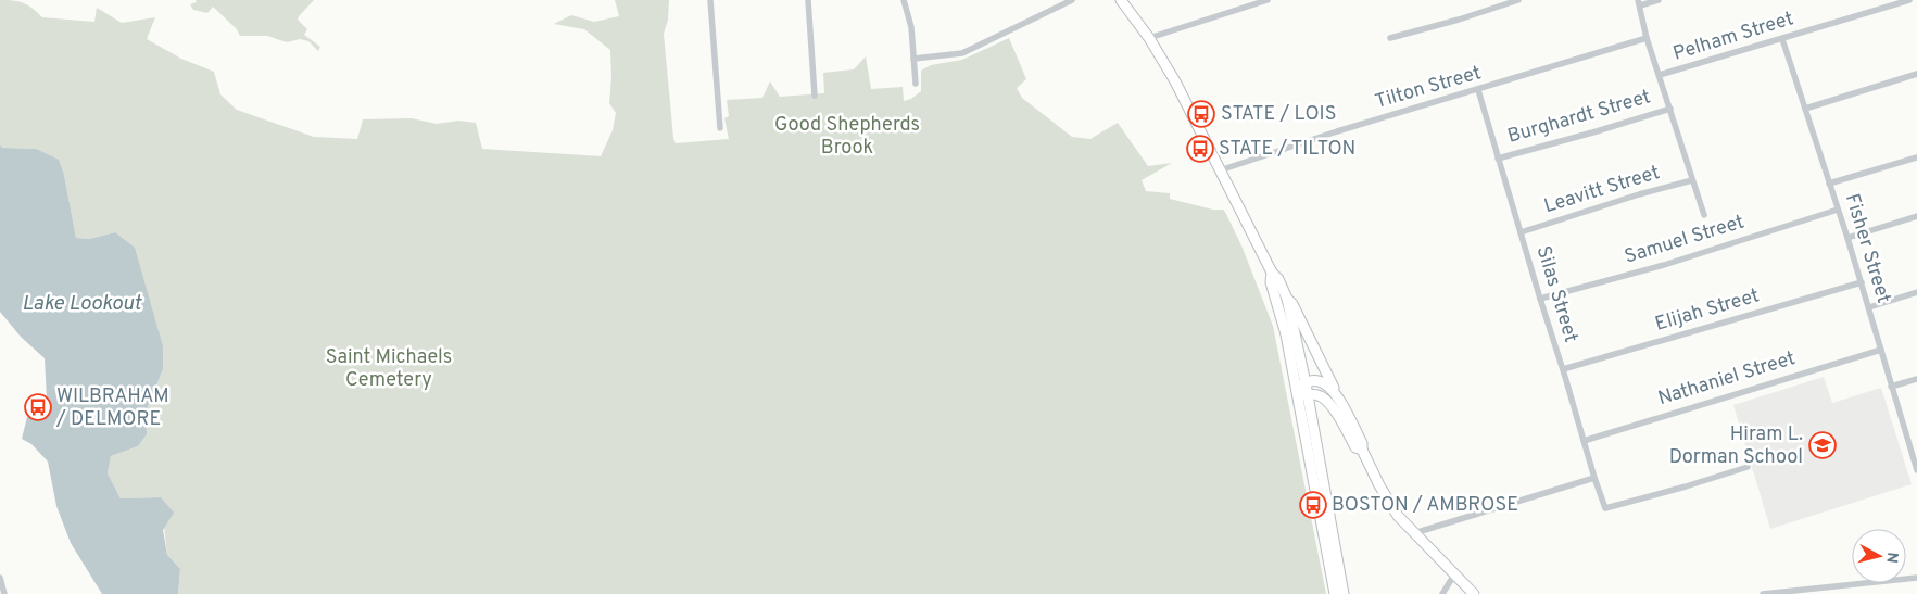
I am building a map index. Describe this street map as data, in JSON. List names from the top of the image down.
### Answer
{
  "streets": {
    "street": [
      "Pelham Street",
      "Tilton Street",
      "Burghardt Street",
      "Leavitt Street",
      "Samuel Street",
      "Fisher Street",
      "Silas Street",
      "Elijah Street",
      "Nathaniel Street"
    ]
  },
  "crossings": [
    ["Pelham Street", "Fisher Street"],
    ["Tilton Street", "Silas Street"],
    ["Burghardt Street", "Silas Street"],
    ["Leavitt Street", "Silas Street"],
    ["Samuel Street", "Fisher Street"],
    ["Samuel Street", "Silas Street"],
    ["Fisher Street", "Elijah Street"],
    ["Fisher Street", "Nathaniel Street"],
    ["Silas Street", "Elijah Street"],
    ["Silas Street", "Nathaniel Street"]
  ],
  "water": ["Lake Lookout"],
  "parks": ["Good Shepherds Brook", "Saint Michaels Cemetery"],
  "places": {
    "bus stop": [
      "STATE / LOIS",
      "STATE / TILTON",
      "WILBRAHAM / DELMORE",
      "BOSTON / AMBROSE"
    ],
    "school or university": ["Hiram L. Dorman School"]
  },
  "north": "right"
}
